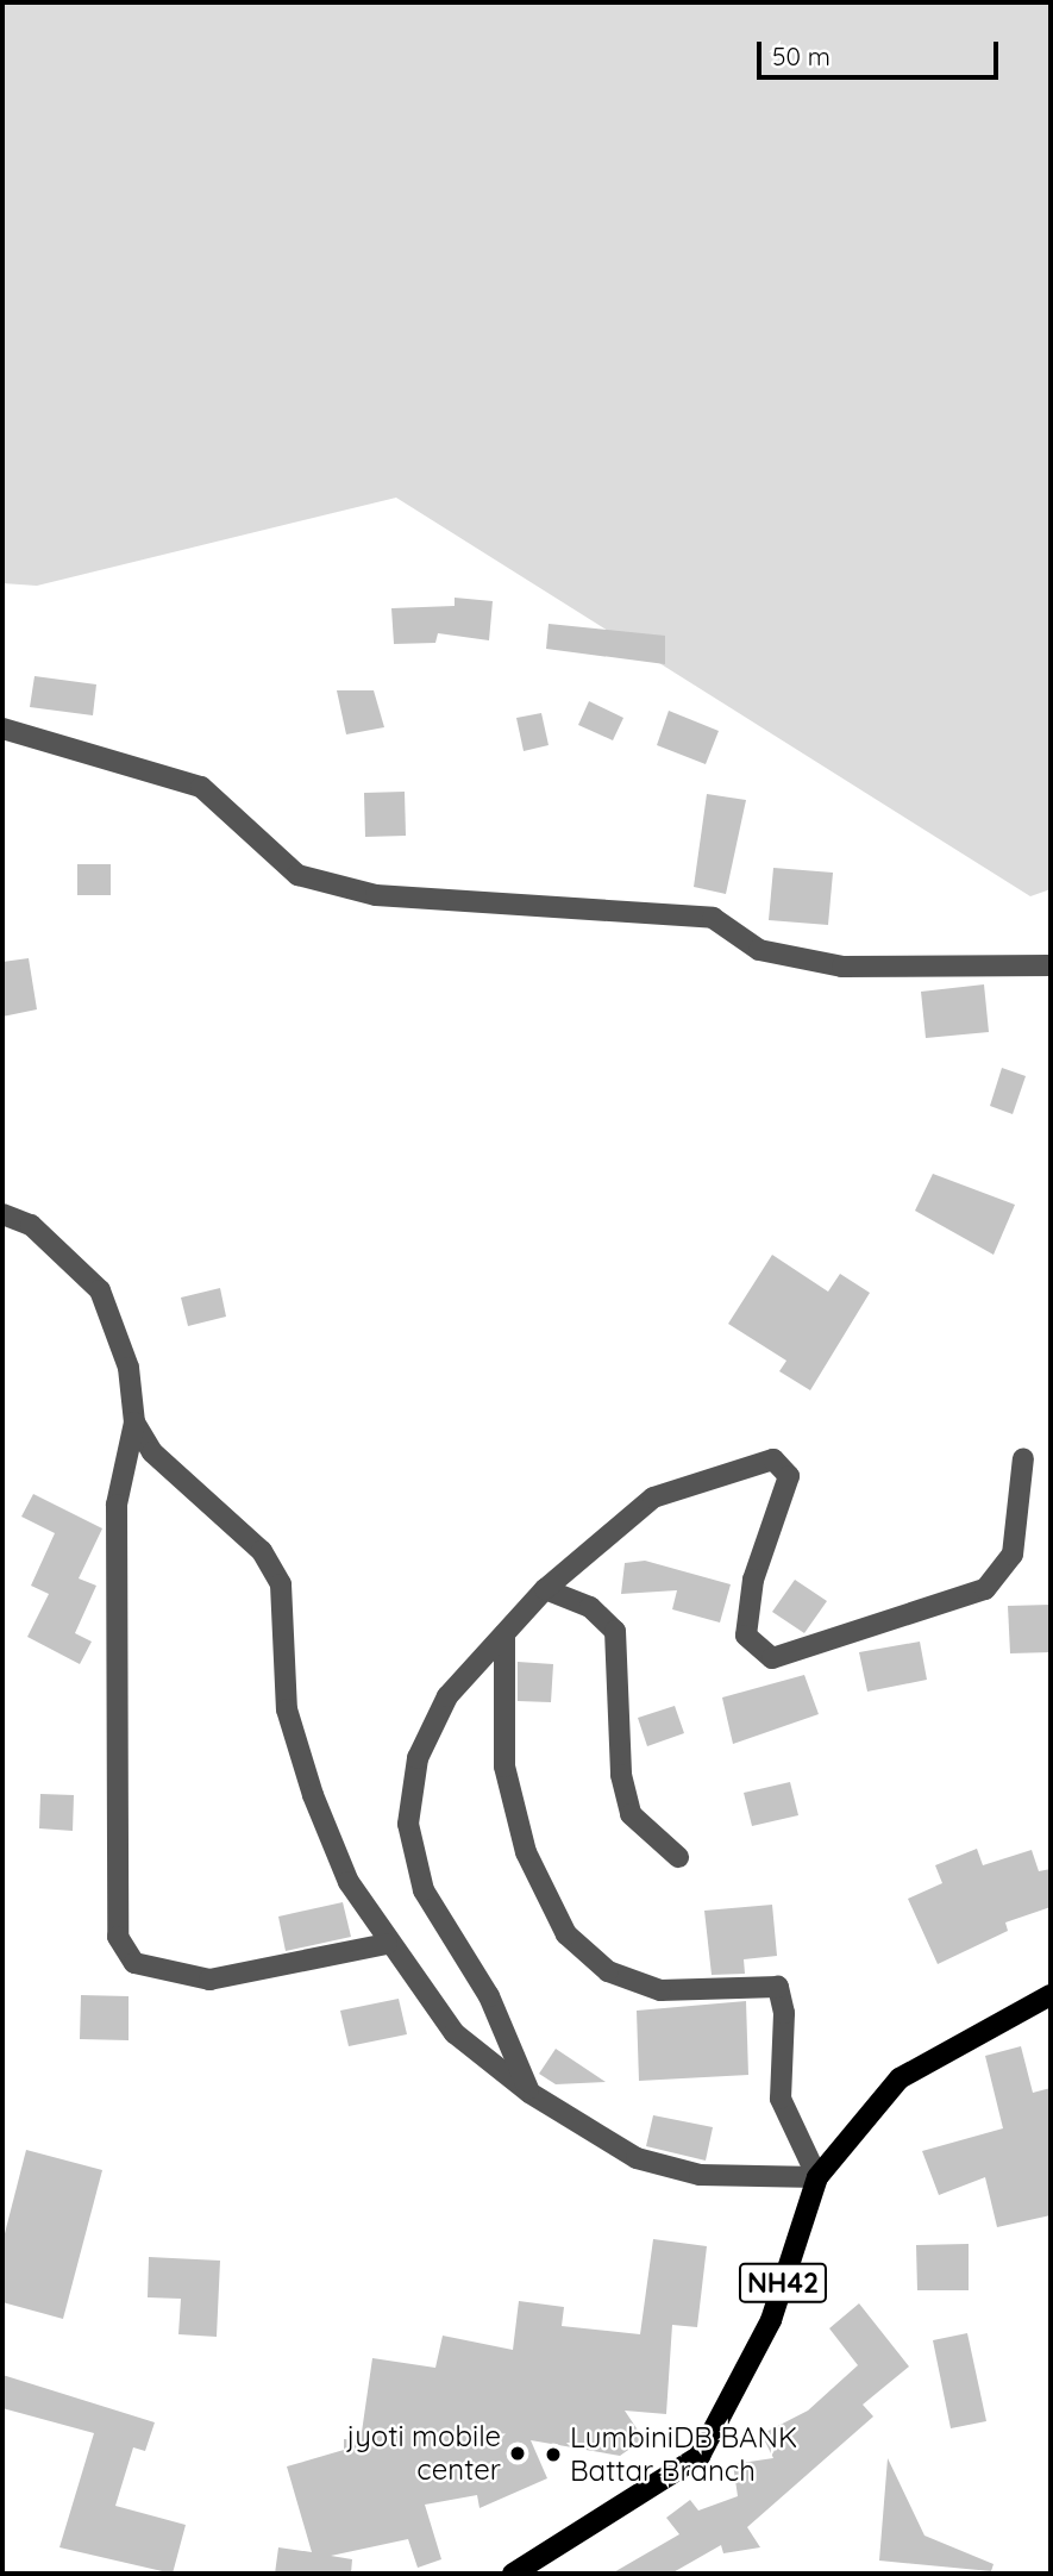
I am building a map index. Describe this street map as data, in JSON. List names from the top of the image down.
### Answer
{
  "streets": {
    "main road": ["NH42"]
  },
  "places": ["jyoti mobile center", "LumbiniDB BANK Battar Branch"],
  "scale_bar": "50 m"
}
